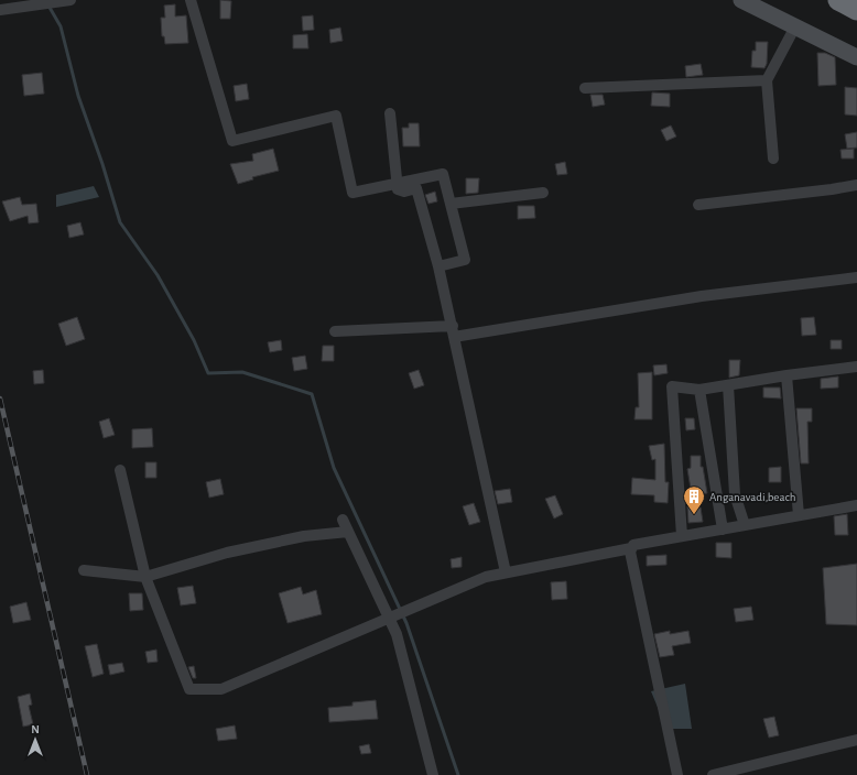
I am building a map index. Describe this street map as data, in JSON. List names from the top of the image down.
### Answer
{
  "places": {
    "building": ["Anganavadi,beach"]
  },
  "north": "top"
}
